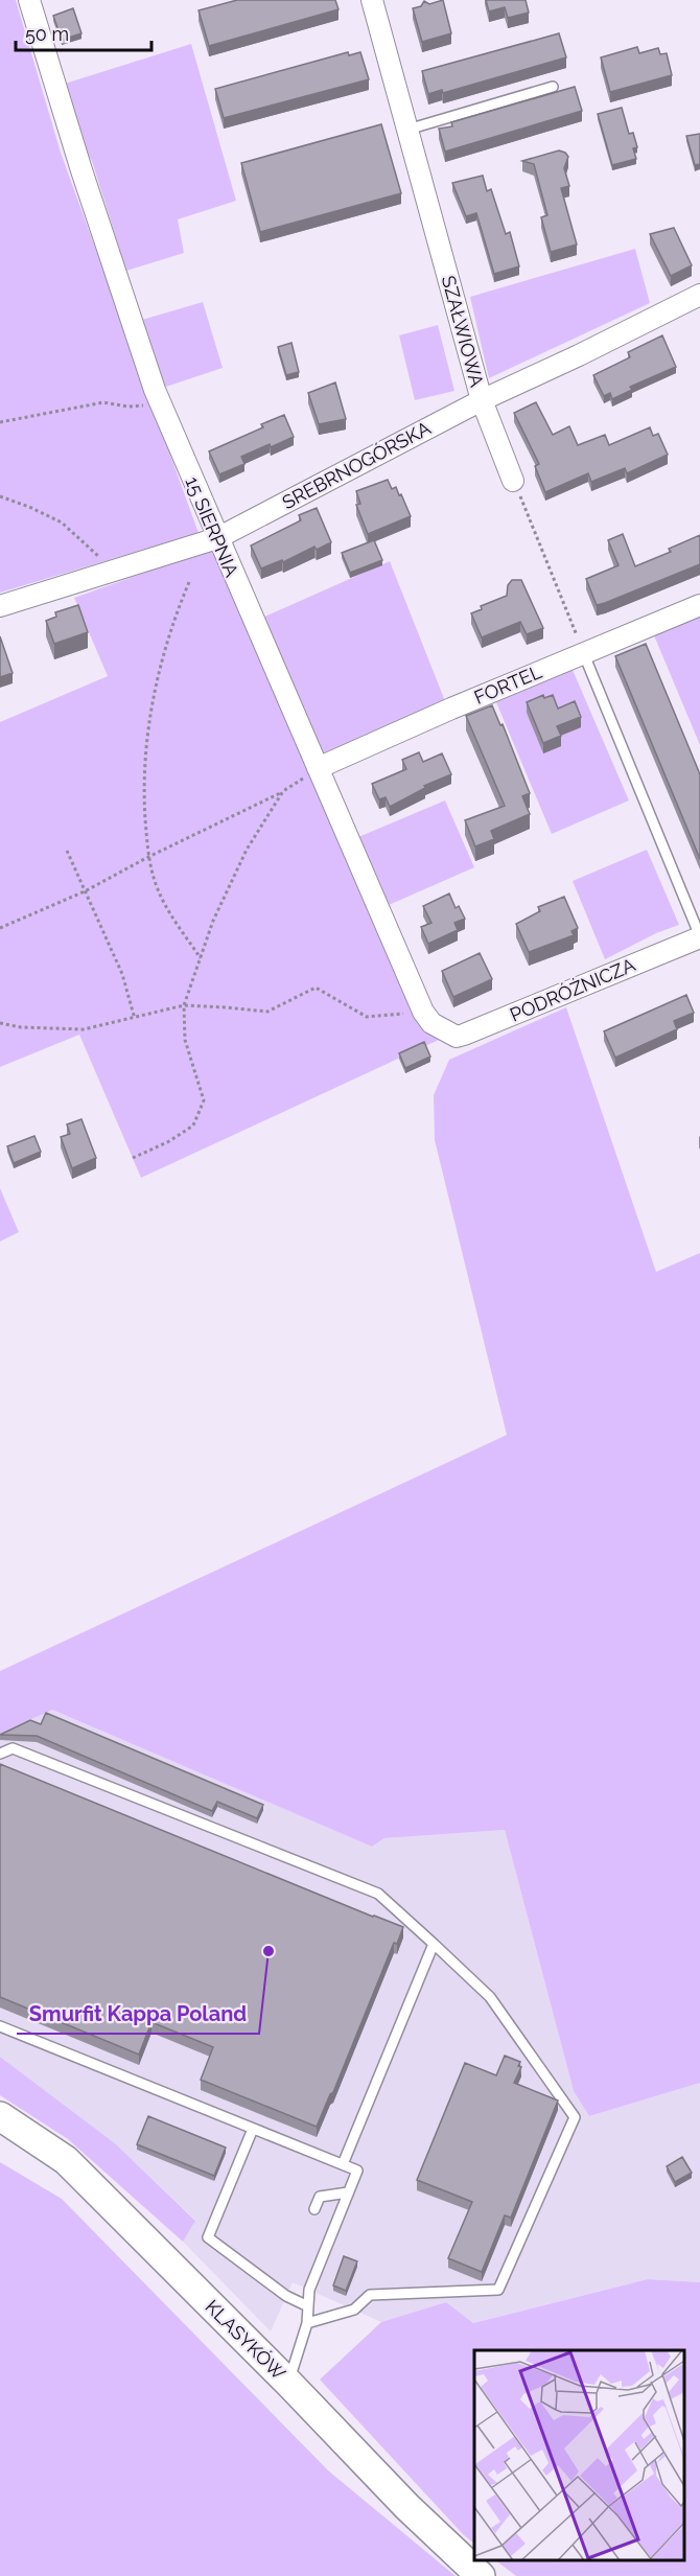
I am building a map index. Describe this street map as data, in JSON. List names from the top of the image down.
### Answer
{
  "streets": {
    "street": [
      "SZAŁWIOWA",
      "SREBRNOGÓRSKA",
      "15 SIERPNIA",
      "FORTEL",
      "PODRÓŻNICZA",
      "KLASYKÓW"
    ]
  },
  "crossings": [
    ["SZAŁWIOWA", "SREBRNOGÓRSKA"],
    ["SREBRNOGÓRSKA", "15 SIERPNIA"],
    ["15 SIERPNIA", "FORTEL"],
    ["15 SIERPNIA", "PODRÓŻNICZA"]
  ],
  "places": ["Smurfit Kappa Poland"],
  "scale_bar": "50 m"
}
